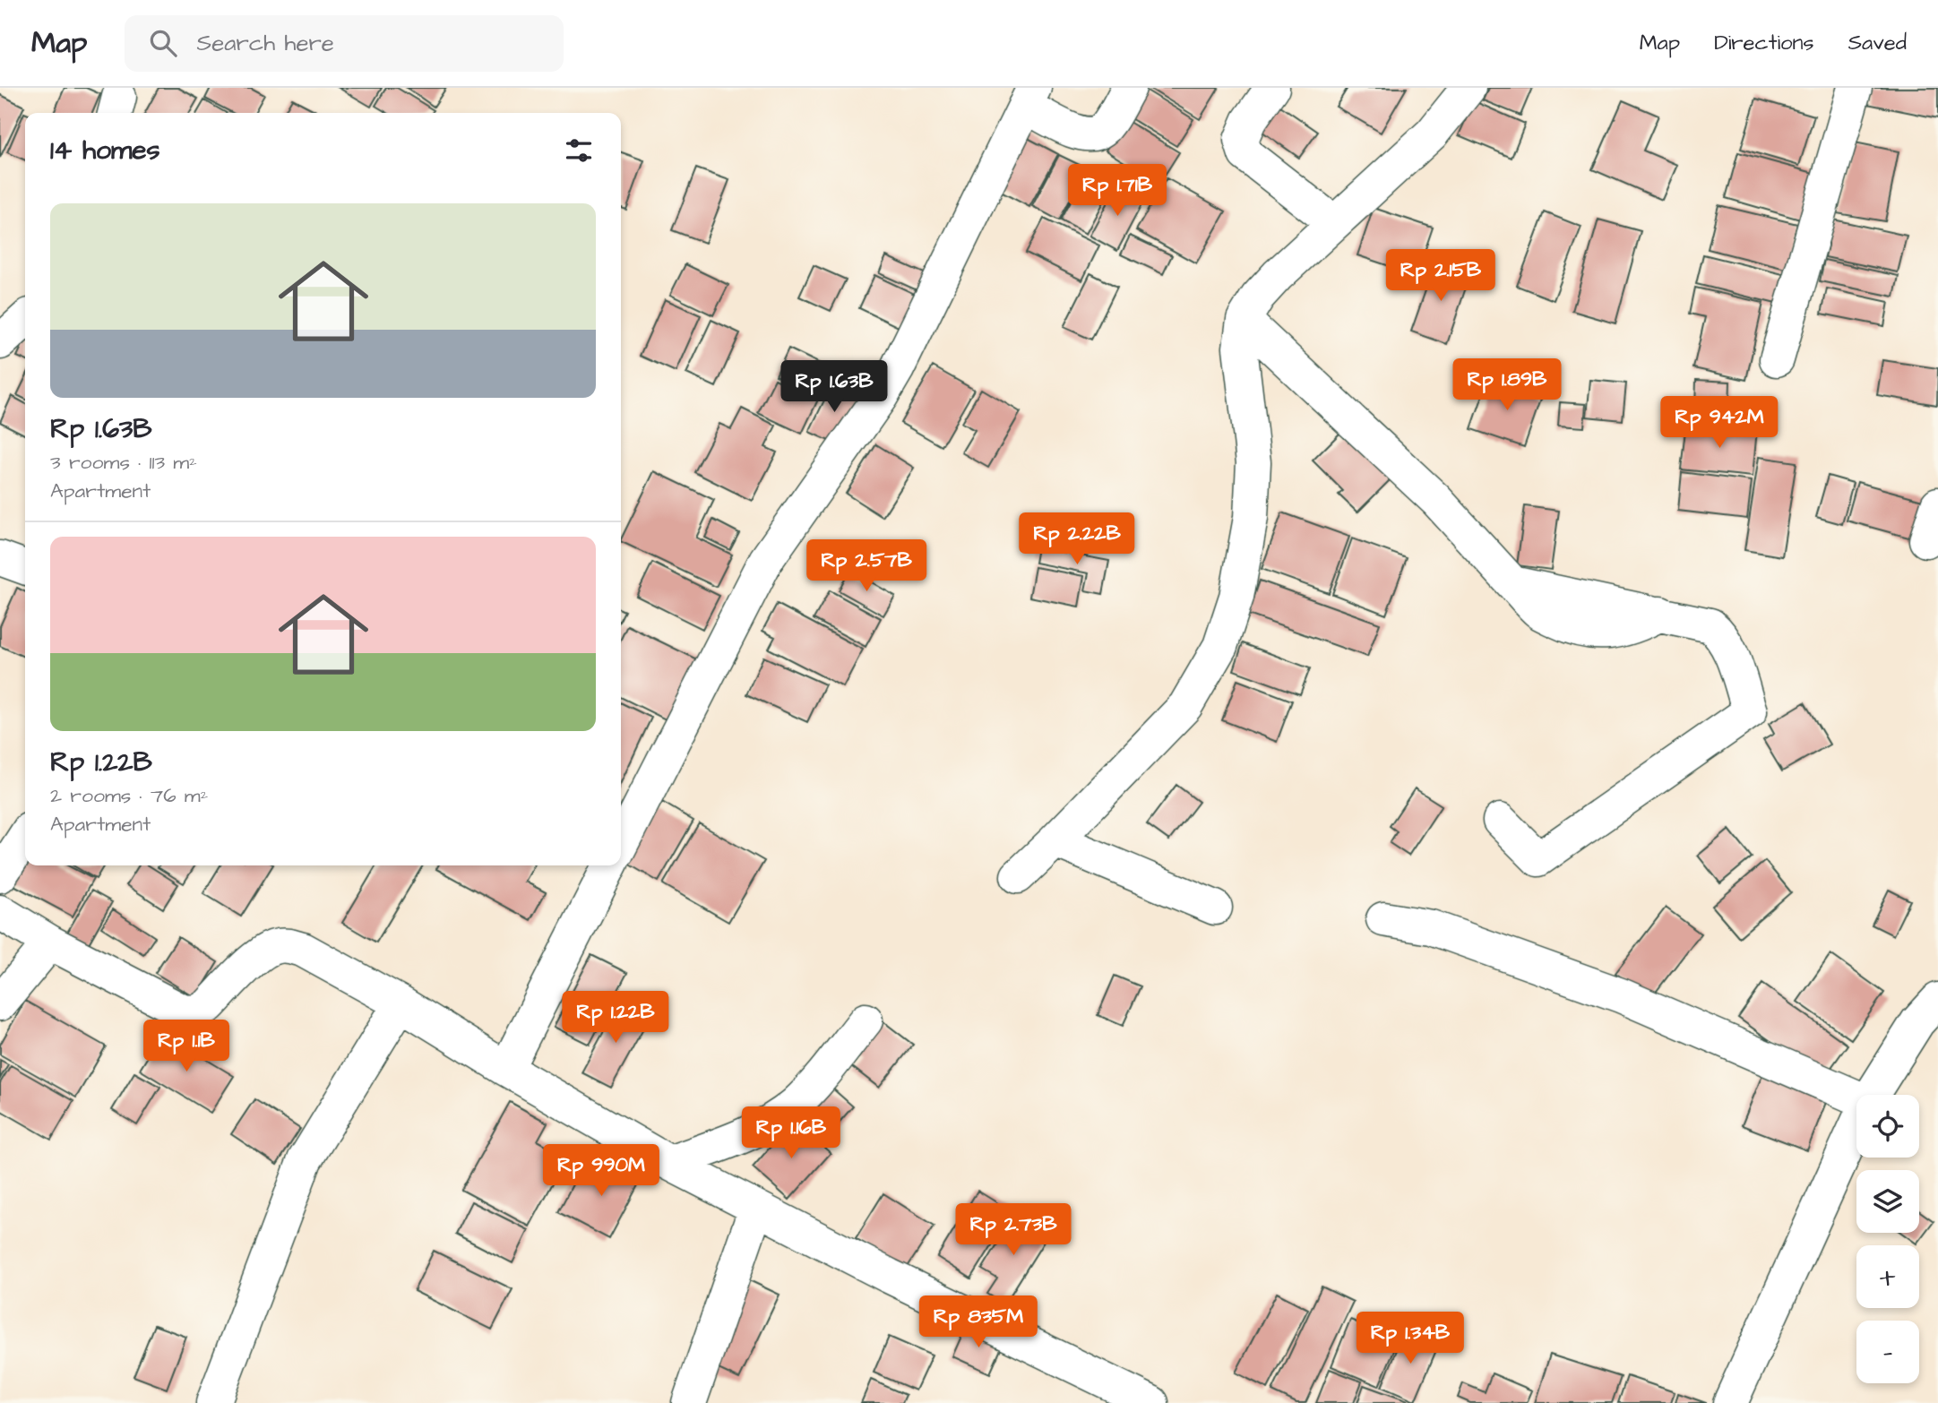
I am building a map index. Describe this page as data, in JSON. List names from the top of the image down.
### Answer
{
  "page": {
    "header": "Map",
    "search": "Search here",
    "nav": ["Map", "Directions", "Saved"],
    "heading": "14 homes",
    "price": [
      "Rp 1.71B",
      "Rp 2.15B",
      "Rp 1.89B",
      "Rp 1.63B",
      "Rp 942M",
      "Rp 2.22B",
      "Rp 2.57B",
      "Rp 1.22B",
      "Rp 1.1B",
      "Rp 1.16B",
      "Rp 990M",
      "Rp 2.73B",
      "Rp 835M",
      "Rp 1.34B"
    ],
    "list": [
      {
        "name": "Rp 1.63B",
        "note": "3 rooms · 113 m² · Apartment"
      },
      {
        "name": "Rp 1.22B",
        "note": "2 rooms · 76 m² · Apartment"
      }
    ],
    "map_buttons": ["+", "−"]
  }
}
